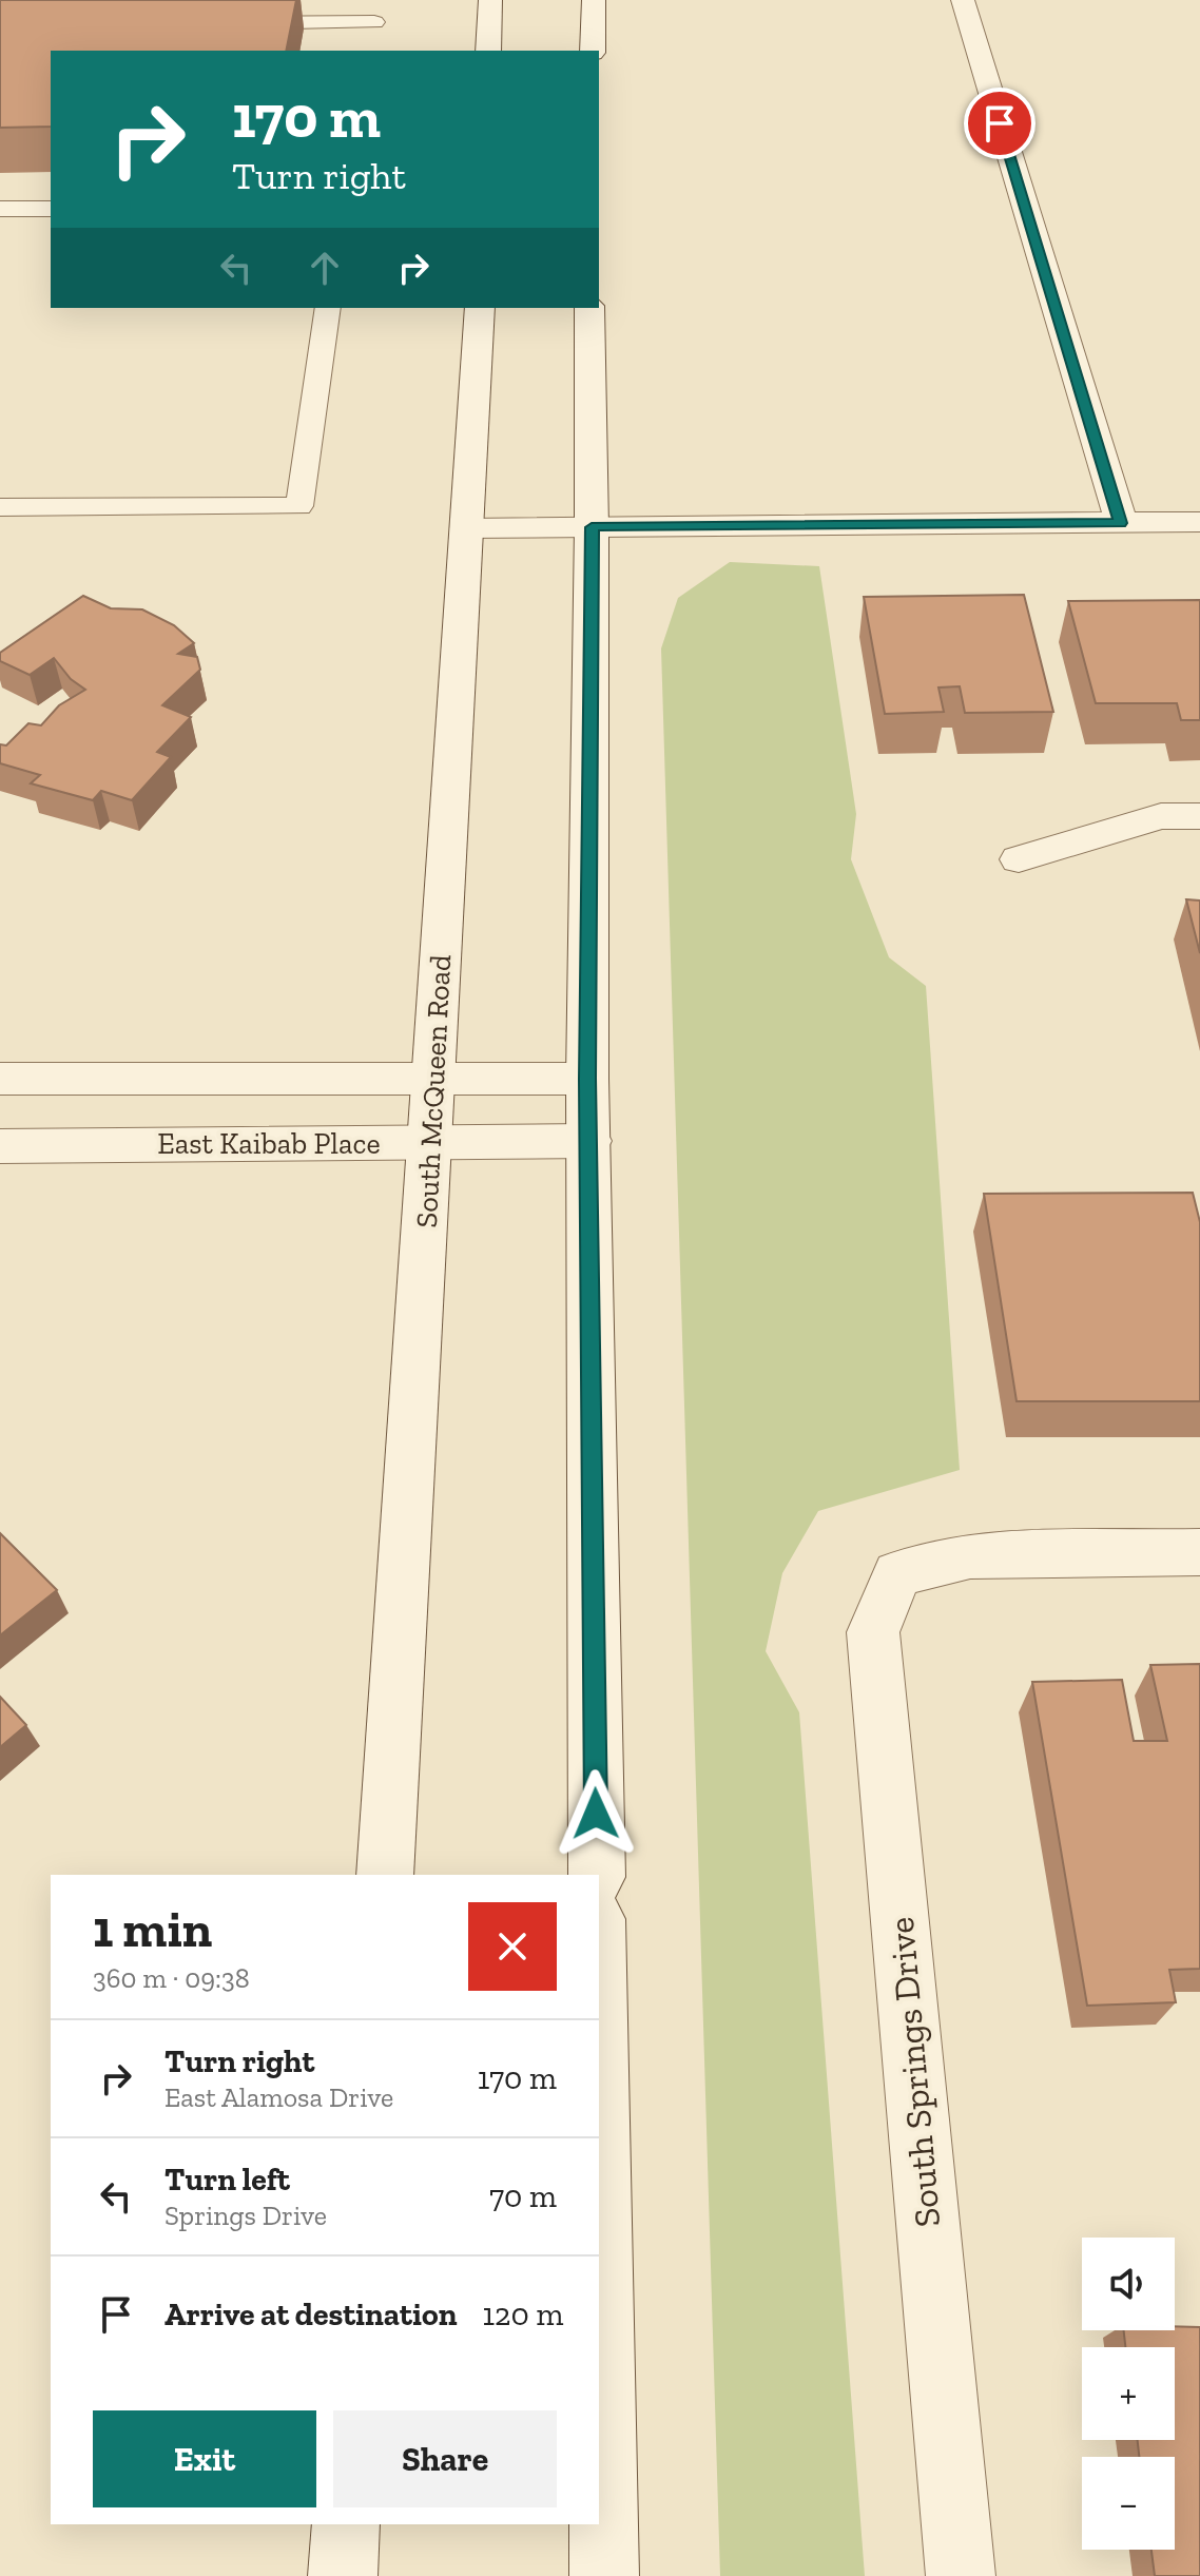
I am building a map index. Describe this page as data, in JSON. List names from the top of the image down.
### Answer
{
  "streets": {
    "main road": ["South McQueen Road", "East Kaibab Place", "South Springs Drive"]
  },
  "crossings": [
    ["South McQueen Road", "East Kaibab Place"]
  ],
  "page": {
    "turn": ["170 m", "Turn right"],
    "heading": ["1 min", "360 m · 09:38"],
    "list": [
      {
        "name": "Turn right",
        "note": "East Alamosa Drive",
        "value": "170 m"
      },
      {
        "name": "Turn left",
        "note": "Springs Drive",
        "value": "70 m"
      },
      {
        "name": "Arrive at destination",
        "value": "120 m"
      }
    ],
    "map_buttons": ["+", "−"],
    "buttons": ["Exit", "Share"]
  }
}
